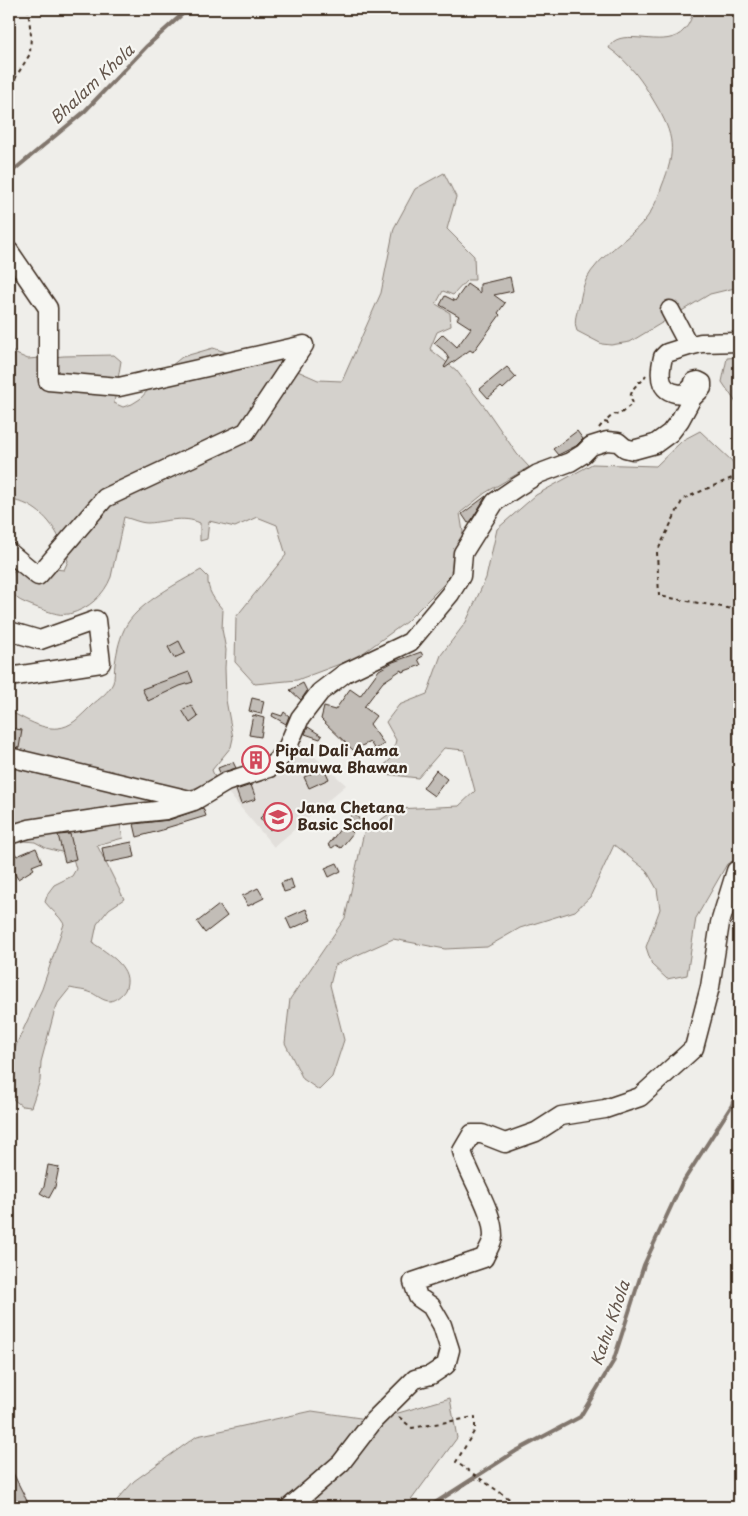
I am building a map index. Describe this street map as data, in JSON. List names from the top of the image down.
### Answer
{
  "water": ["Bhalam Khola", "Kahu Khola"],
  "places": {
    "building": ["Pipal Dali Aama Samuwa Bhawan"],
    "school or university": ["Jana Chetana Basic School"]
  }
}
